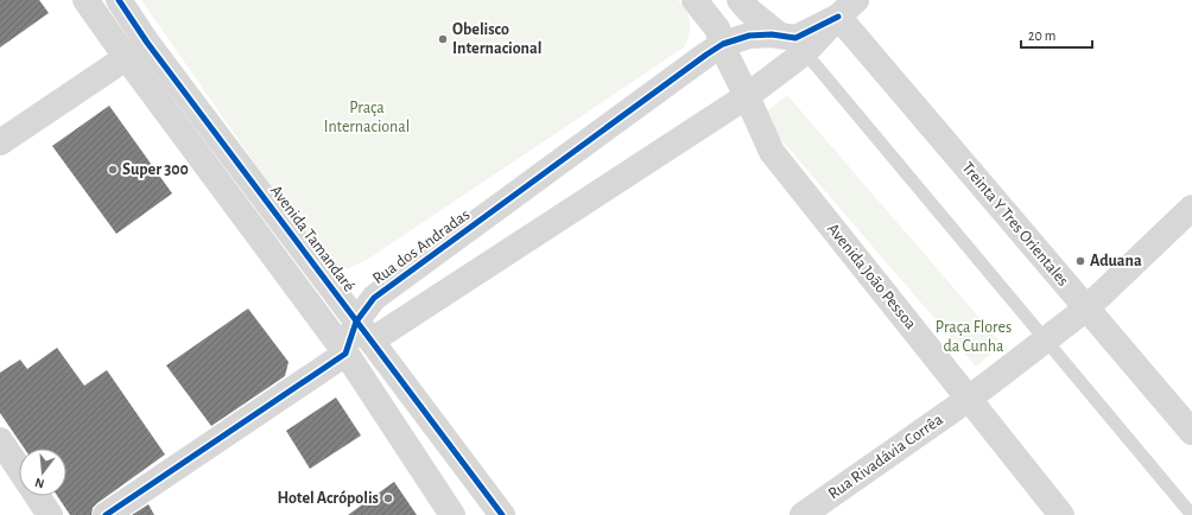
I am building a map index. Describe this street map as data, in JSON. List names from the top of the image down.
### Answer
{
  "streets": {
    "street": [
      "Treinta Y Tres Orientales",
      "Avenida Tamandaré",
      "Rua dos Andradas",
      "Avenida João Pessoa",
      "Rua Rivadávia Corrêa"
    ]
  },
  "crossings": [
    ["Treinta Y Tres Orientales", "Rua Rivadávia Corrêa"],
    ["Avenida Tamandaré", "Rua dos Andradas"],
    ["Avenida João Pessoa", "Rua Rivadávia Corrêa"]
  ],
  "parks": ["Praça Internacional", "Praça Flores da Cunha"],
  "places": [
    "Obelisco Internacional",
    "Super 300",
    "Aduana",
    "Hotel Acrópolis"
  ],
  "scale_bar": "20 m",
  "north": "bottom"
}
